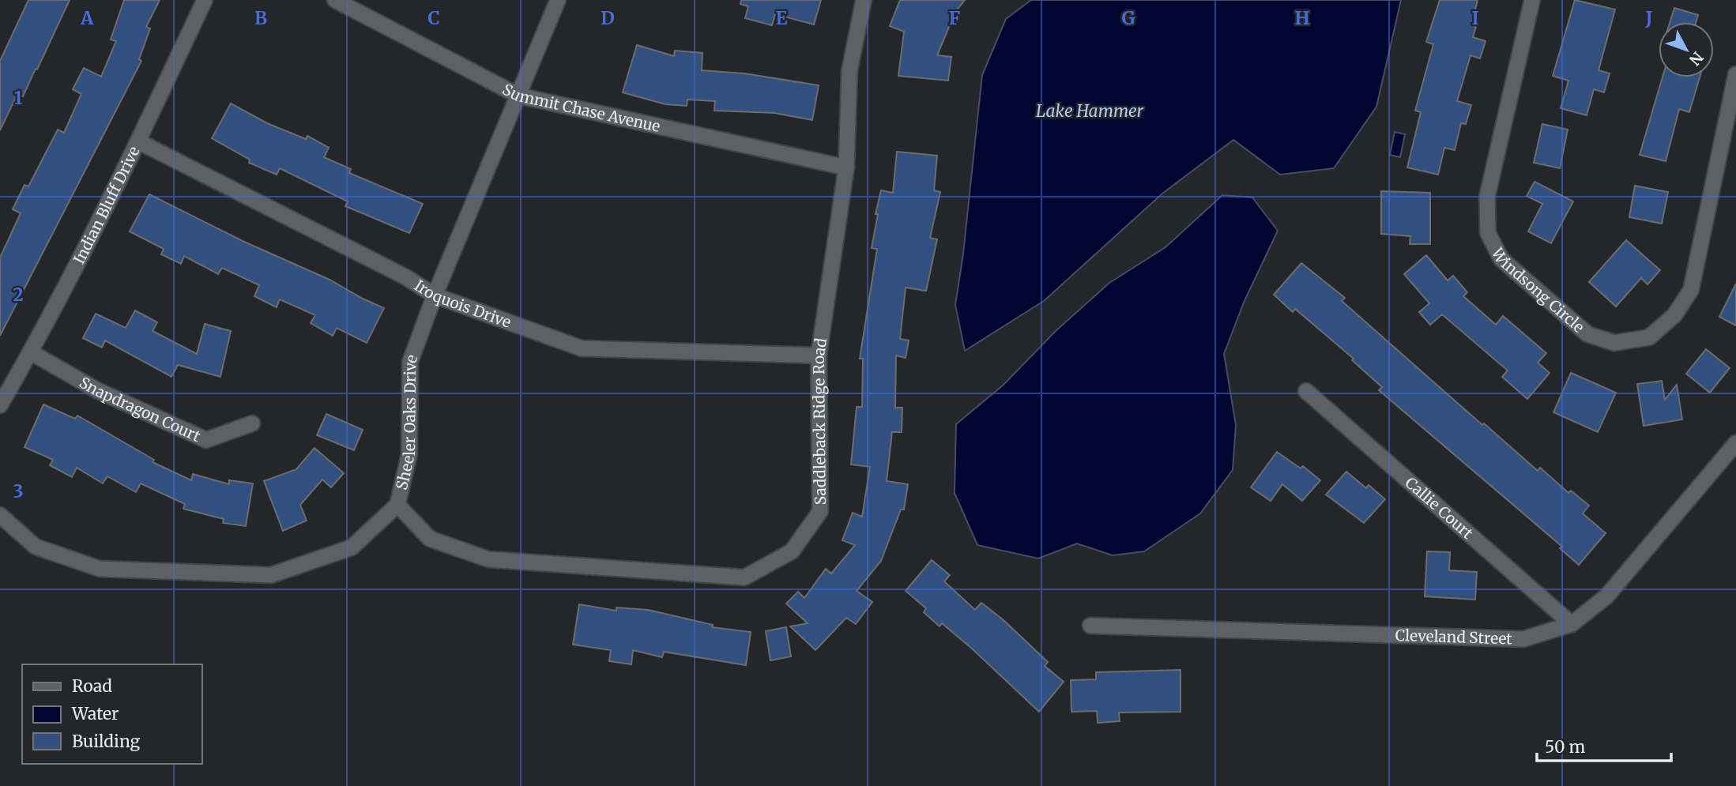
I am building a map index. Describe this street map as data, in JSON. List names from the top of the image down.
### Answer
{
  "streets": {
    "street": [
      "Summit Chase Avenue",
      "Indian Bluff Drive",
      "Windsong Circle",
      "Iroquois Drive",
      "Snapdragon Court",
      "Saddleback Ridge Road",
      "Sheeler Oaks Drive",
      "Callie Court",
      "Cleveland Street"
    ]
  },
  "crossings": [
    ["Summit Chase Avenue", "Saddleback Ridge Road"],
    ["Summit Chase Avenue", "Sheeler Oaks Drive"],
    ["Indian Bluff Drive", "Iroquois Drive"],
    ["Indian Bluff Drive", "Snapdragon Court"],
    ["Iroquois Drive", "Saddleback Ridge Road"],
    ["Iroquois Drive", "Sheeler Oaks Drive"],
    ["Saddleback Ridge Road", "Sheeler Oaks Drive"],
    ["Callie Court", "Cleveland Street"]
  ],
  "water": ["Lake Hammer"],
  "legend": ["Road", "Water", "Building"],
  "scale_bar": "50 m",
  "north": "bottom right",
  "grid": {
    "columns": [
      "A",
      "B",
      "C",
      "D",
      "E",
      "F",
      "G",
      "H",
      "I",
      "J"
    ],
    "rows": ["1", "2", "3"]
  }
}
